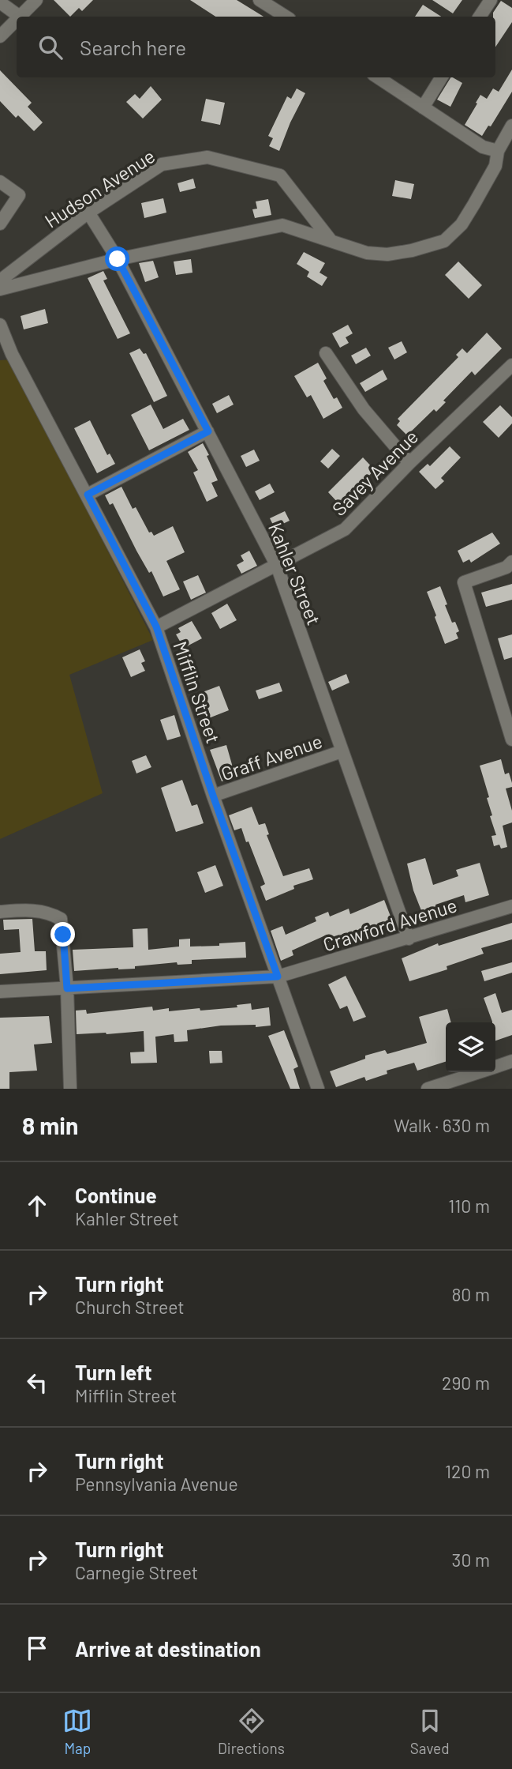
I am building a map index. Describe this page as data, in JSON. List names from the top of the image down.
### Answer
{
  "streets": {
    "street": [
      "Hudson Avenue",
      "Savey Avenue",
      "Kahler Street",
      "Mifflin Street",
      "Graff Avenue",
      "Crawford Avenue"
    ]
  },
  "crossings": [
    ["Hudson Avenue", "Kahler Street"],
    ["Savey Avenue", "Kahler Street"],
    ["Savey Avenue", "Mifflin Street"],
    ["Kahler Street", "Graff Avenue"],
    ["Kahler Street", "Crawford Avenue"],
    ["Mifflin Street", "Graff Avenue"],
    ["Mifflin Street", "Crawford Avenue"]
  ],
  "page": {
    "search": "Search here",
    "heading": ["8 min", "Walk · 630 m"],
    "list": [
      ["Continue", "Kahler Street", "110 m"],
      ["Turn right", "Church Street", "80 m"],
      ["Turn left", "Mifflin Street", "290 m"],
      ["Turn right", "Pennsylvania Avenue", "120 m"],
      ["Turn right", "Carnegie Street", "30 m"],
      "Arrive at destination"
    ],
    "nav": ["Map", "Directions", "Saved"]
  }
}
